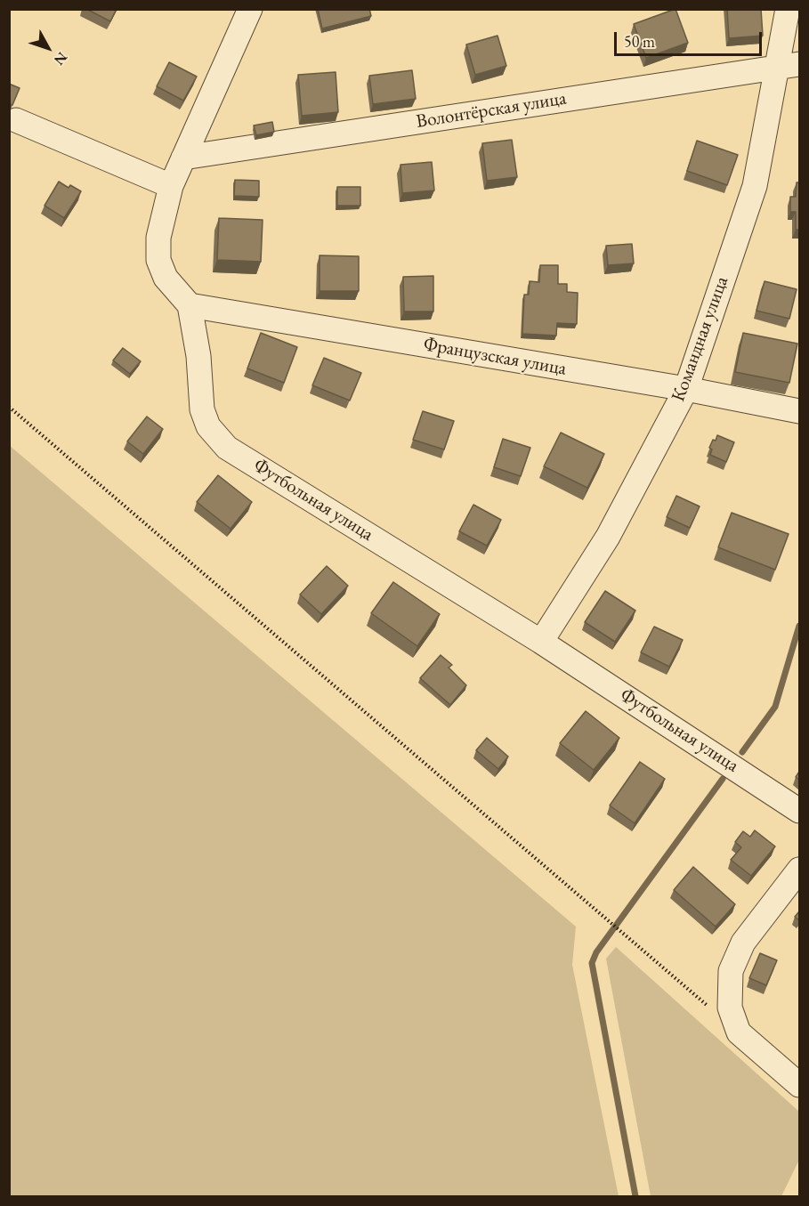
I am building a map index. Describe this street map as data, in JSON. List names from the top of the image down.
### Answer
{
  "streets": {
    "street": [
      "Волонтёрская улица",
      "Командная улица",
      "Французская улица",
      "Футбольная улица"
    ]
  },
  "crossings": [
    ["Волонтёрская улица", "Командная улица"],
    ["Командная улица", "Французская улица"],
    ["Командная улица", "Футбольная улица"],
    ["Французская улица", "Футбольная улица"]
  ],
  "scale_bar": "50 m",
  "north": "bottom right"
}
